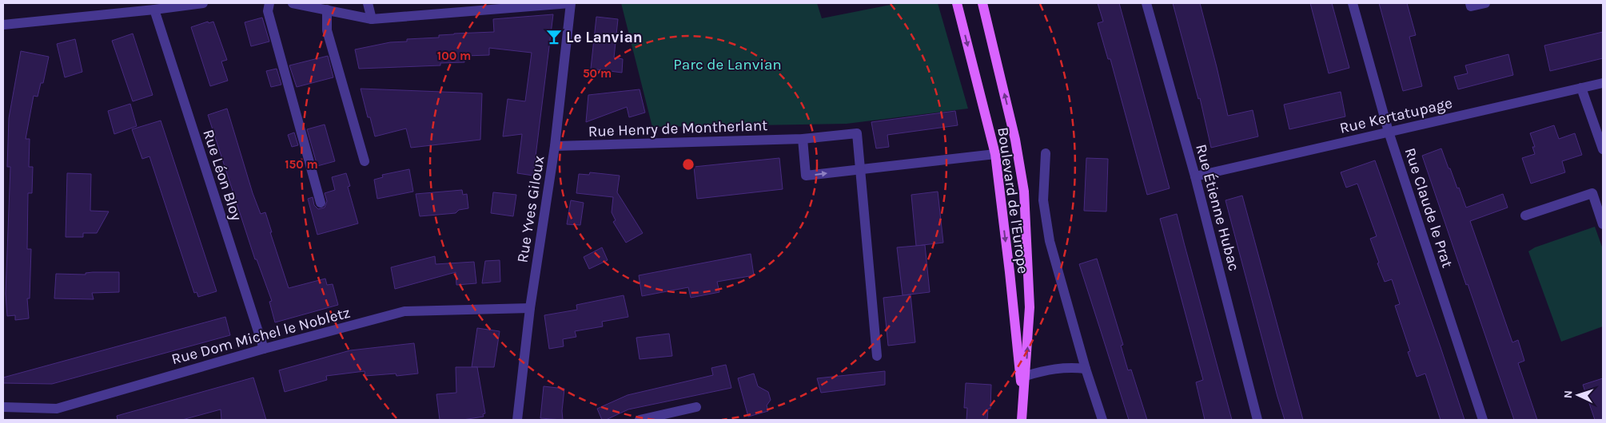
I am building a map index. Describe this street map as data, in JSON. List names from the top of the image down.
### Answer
{
  "streets": {
    "main road": ["Boulevard de l'Europe"],
    "street": [
      "Rue Kertatupage",
      "Rue Henry de Montherlant",
      "Rue Léon Bloy",
      "Rue Étienne Hubac",
      "Rue Claude le Prat",
      "Rue Yves Giloux",
      "Rue Dom Michel le Nobletz"
    ]
  },
  "crossings": [
    ["Rue Kertatupage", "Rue Étienne Hubac"],
    ["Rue Kertatupage", "Rue Claude le Prat"],
    ["Rue Henry de Montherlant", "Rue Yves Giloux"],
    ["Rue Léon Bloy", "Rue Dom Michel le Nobletz"],
    ["Rue Yves Giloux", "Rue Dom Michel le Nobletz"]
  ],
  "parks": ["Parc de Lanvian"],
  "places": {
    "bar": ["Le Lanvian"]
  },
  "north": "left",
  "rings": ["100 m", "50 m", "150 m"]
}
